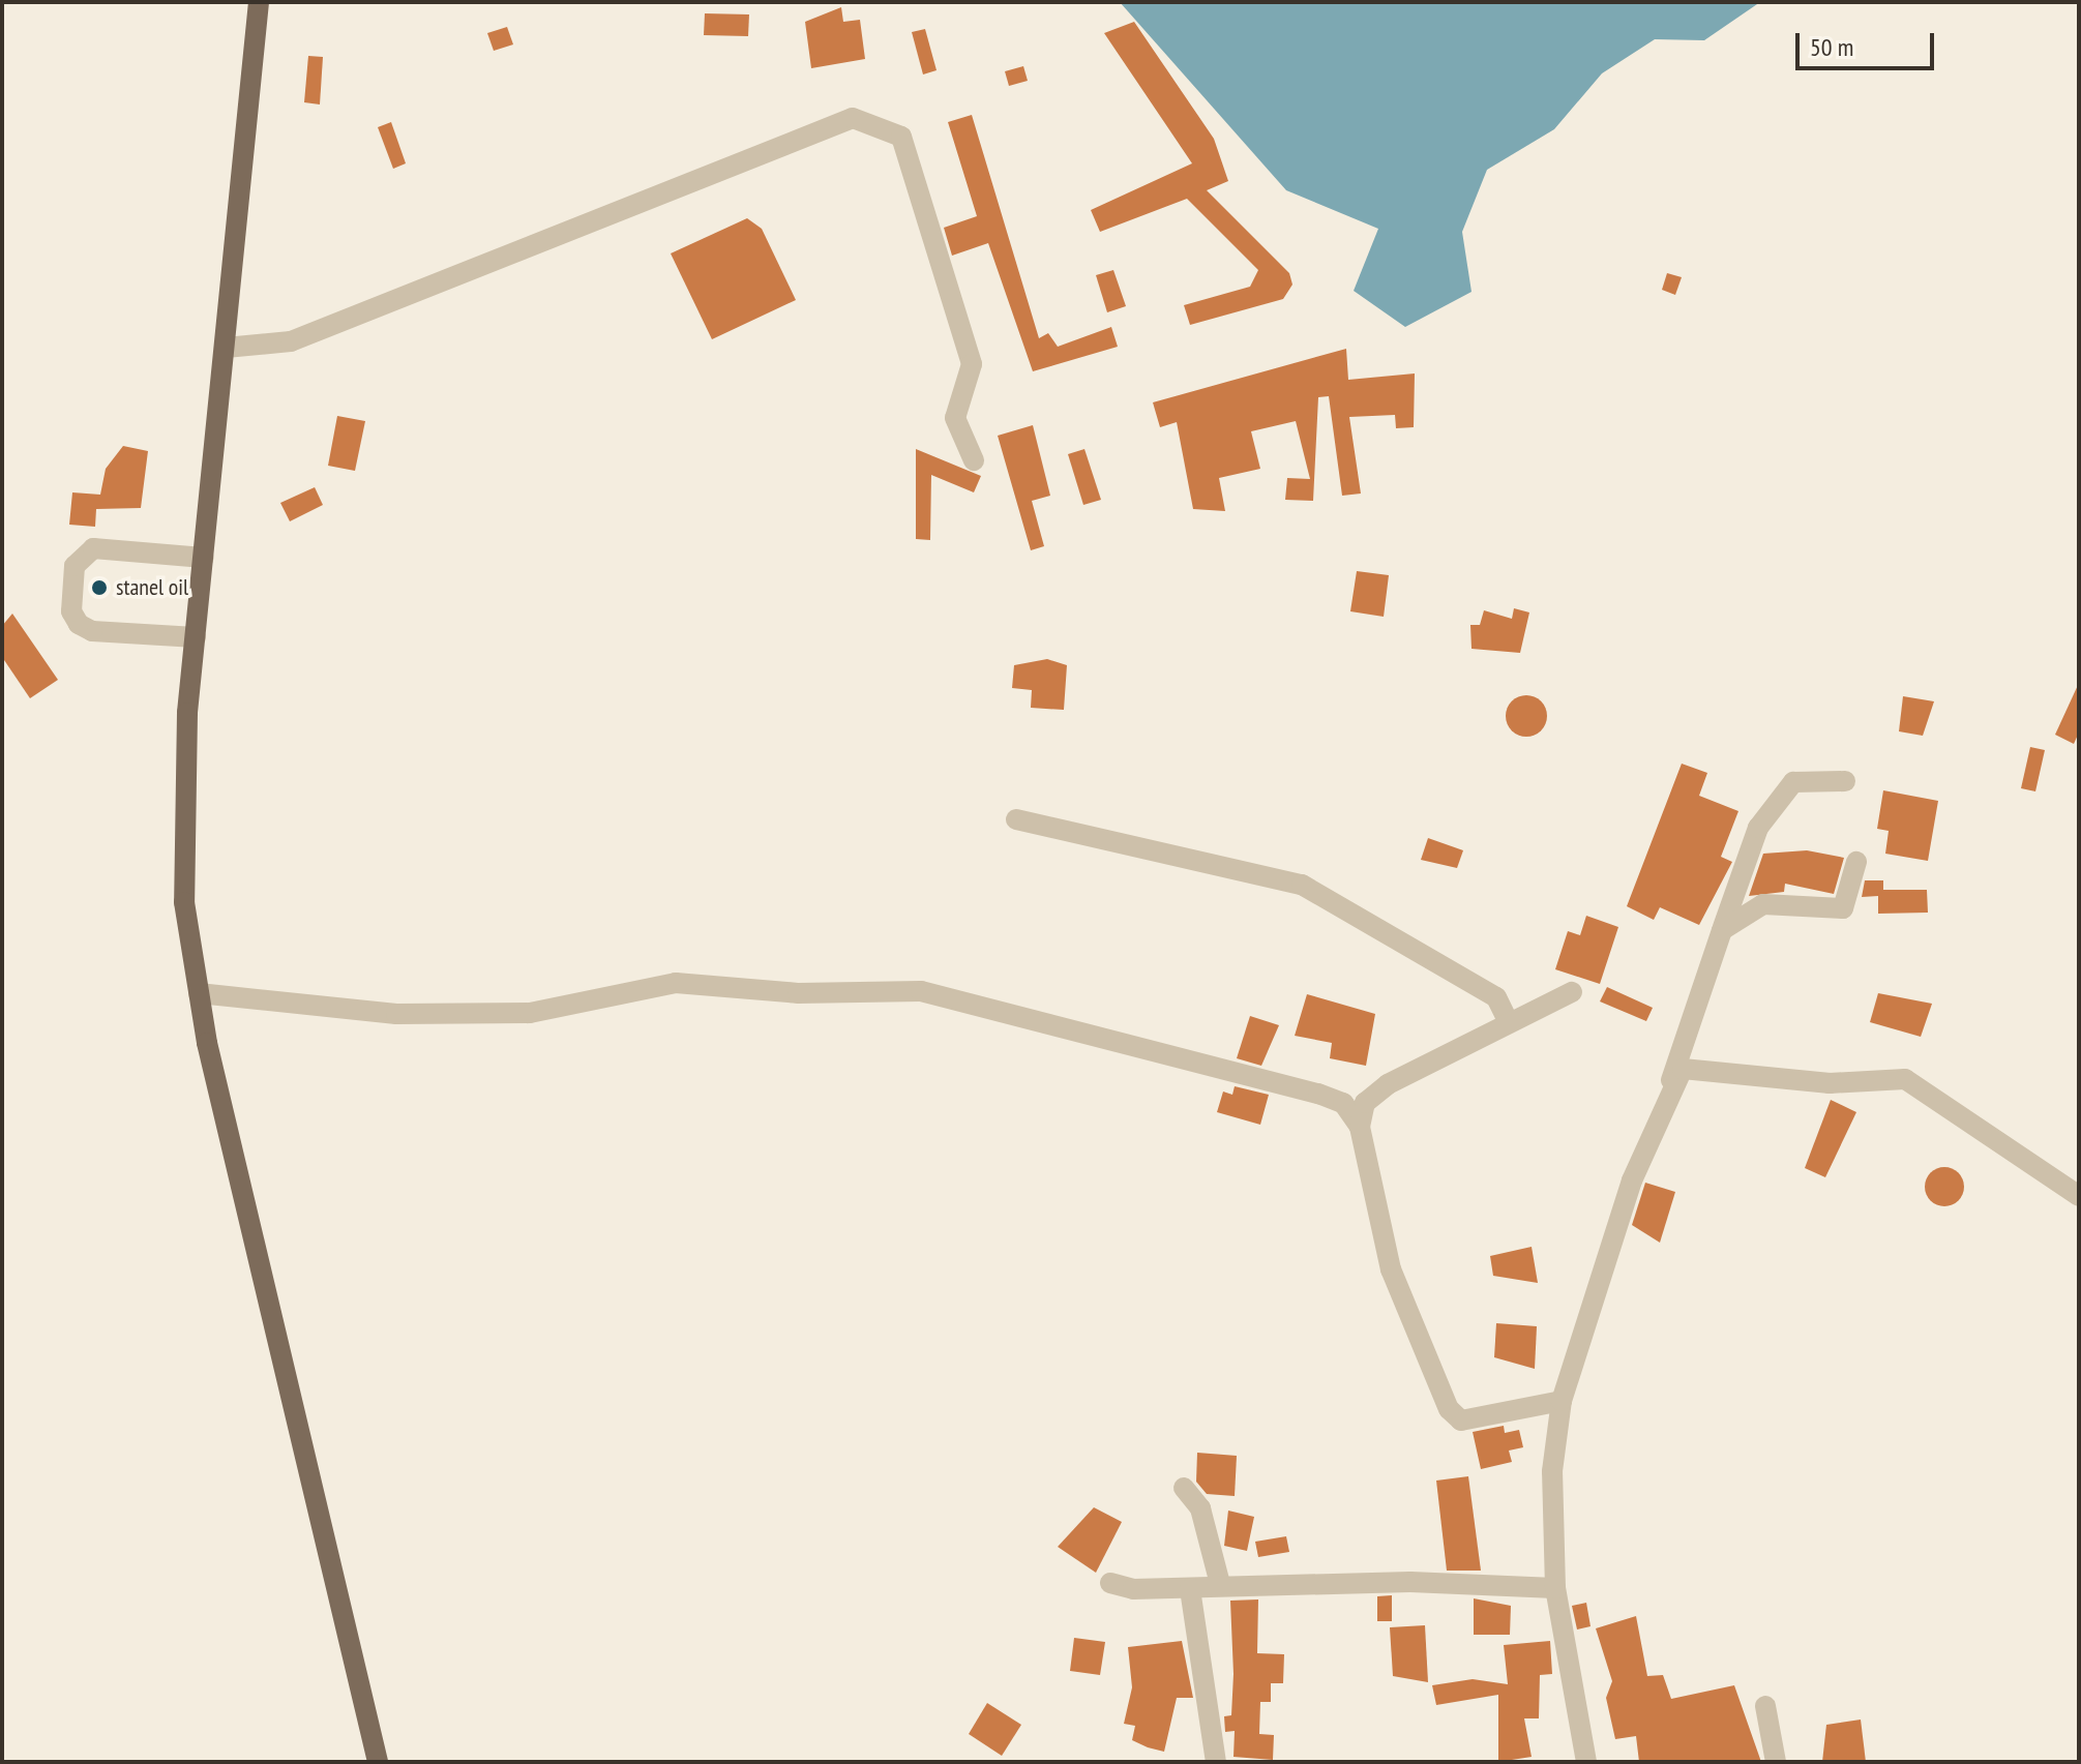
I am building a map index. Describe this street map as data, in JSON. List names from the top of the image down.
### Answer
{
  "places": ["stanel oil"],
  "scale_bar": "50 m"
}
